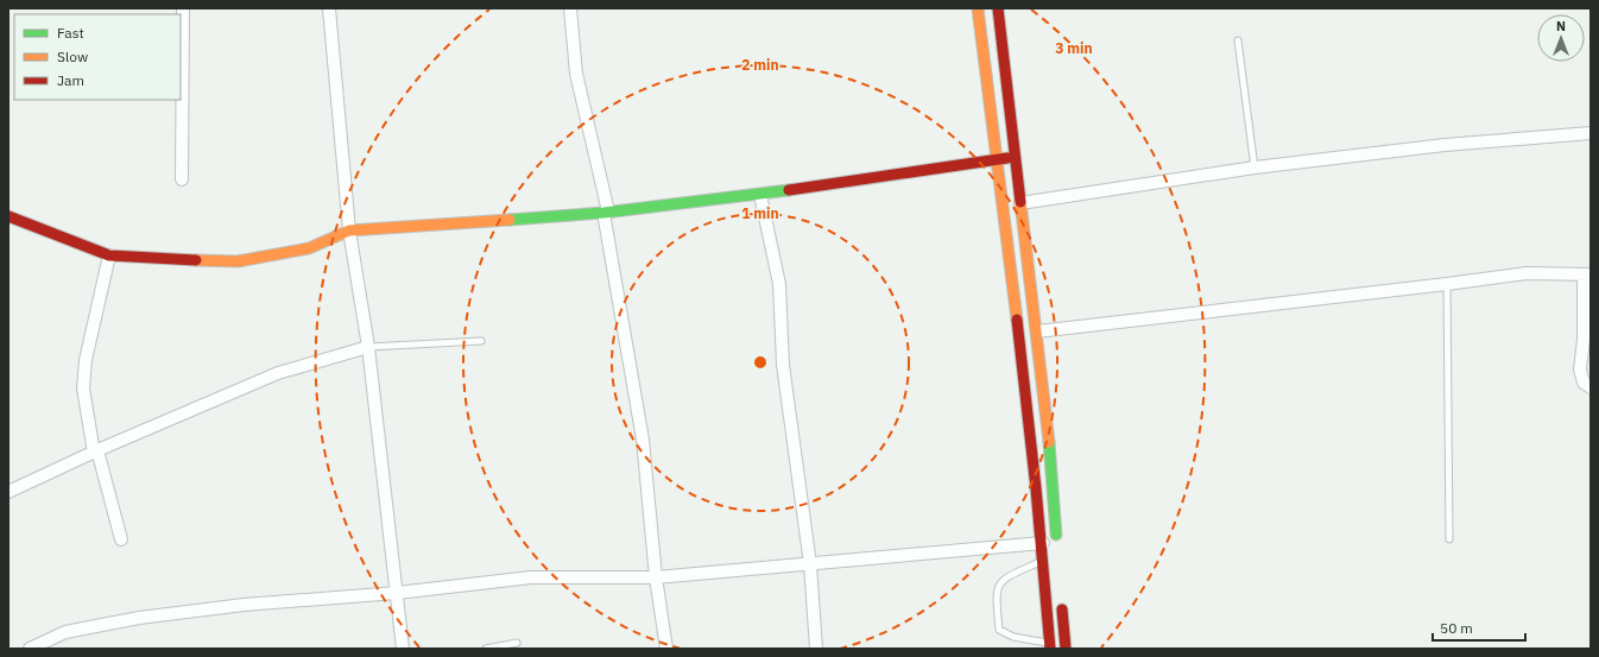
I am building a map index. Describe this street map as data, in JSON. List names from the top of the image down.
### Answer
{
  "legend": ["Fast", "Slow", "Jam"],
  "scale_bar": "50 m",
  "north": "top",
  "rings": ["3 min", "2 min", "1 min"]
}
